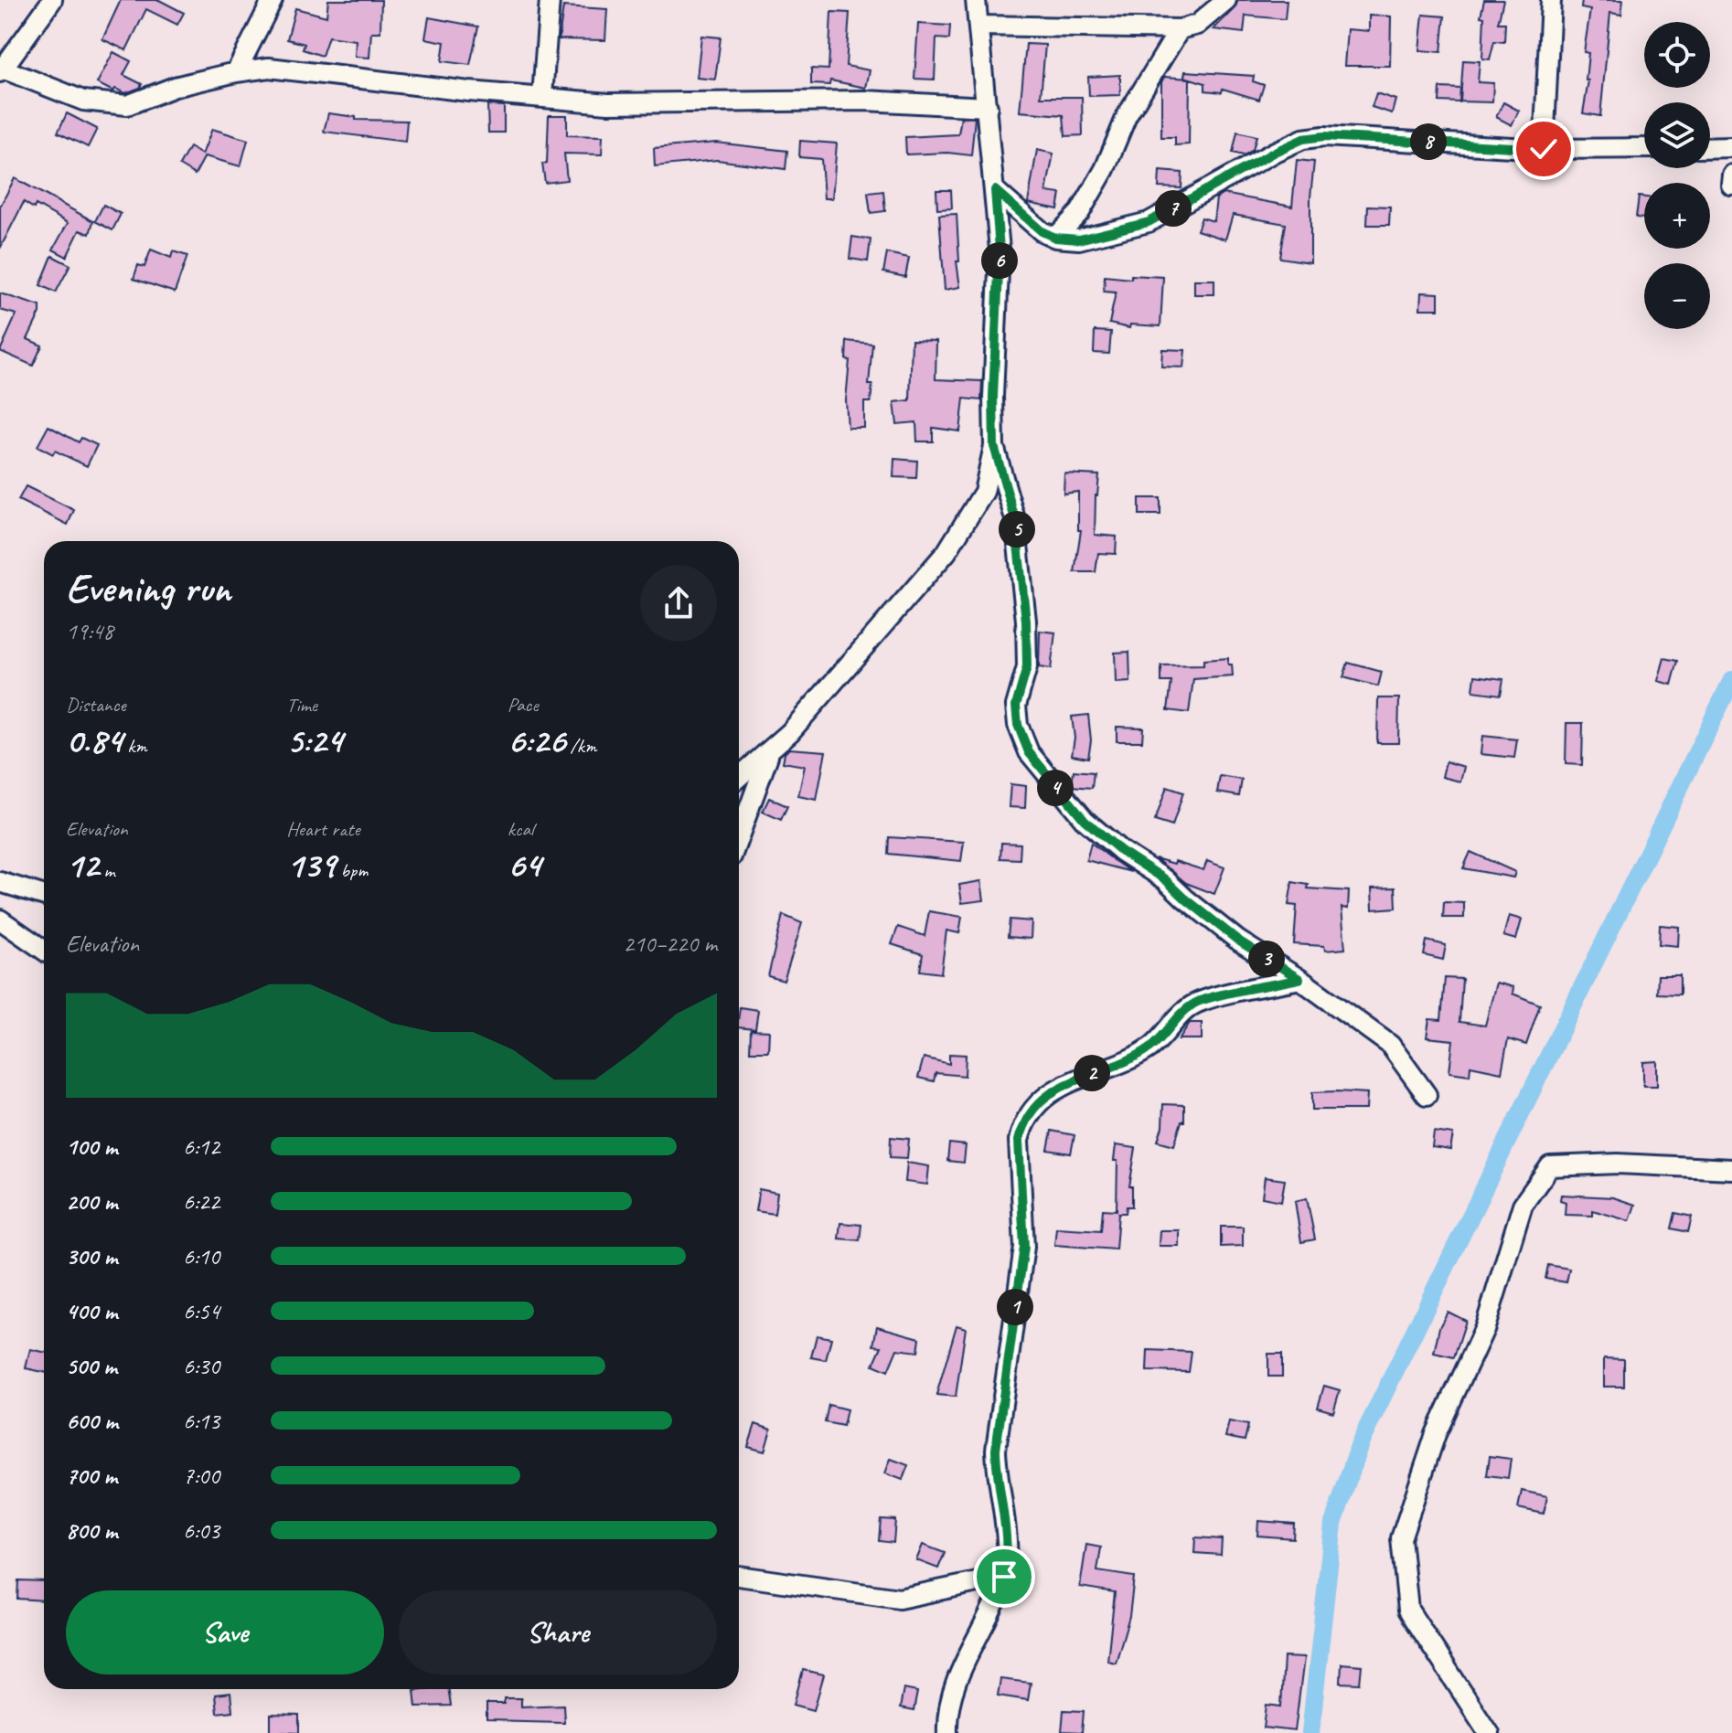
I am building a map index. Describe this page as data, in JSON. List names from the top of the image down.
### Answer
{
  "page": {
    "map_buttons": ["+", "−"],
    "pins": [
      "8",
      "7",
      "6",
      "5",
      "4",
      "3",
      "2",
      "1"
    ],
    "heading": ["Evening run", "19:48"],
    "stats": [
      ["Distance", "0.84 km"],
      ["Time", "5:24"],
      ["Pace", "6:26 /km"],
      ["Elevation", "12 m"],
      ["Heart rate", "139 bpm"],
      ["kcal", "64"]
    ],
    "chart": ["Elevation", "210–220 m"],
    "list": [
      {
        "name": "100 m",
        "note": "6:12"
      },
      {
        "name": "200 m",
        "note": "6:22"
      },
      {
        "name": "300 m",
        "note": "6:10"
      },
      {
        "name": "400 m",
        "note": "6:54"
      },
      {
        "name": "500 m",
        "note": "6:30"
      },
      {
        "name": "600 m",
        "note": "6:13"
      },
      {
        "name": "700 m",
        "note": "7:00"
      },
      {
        "name": "800 m",
        "note": "6:03"
      }
    ],
    "buttons": ["Save", "Share"]
  }
}
